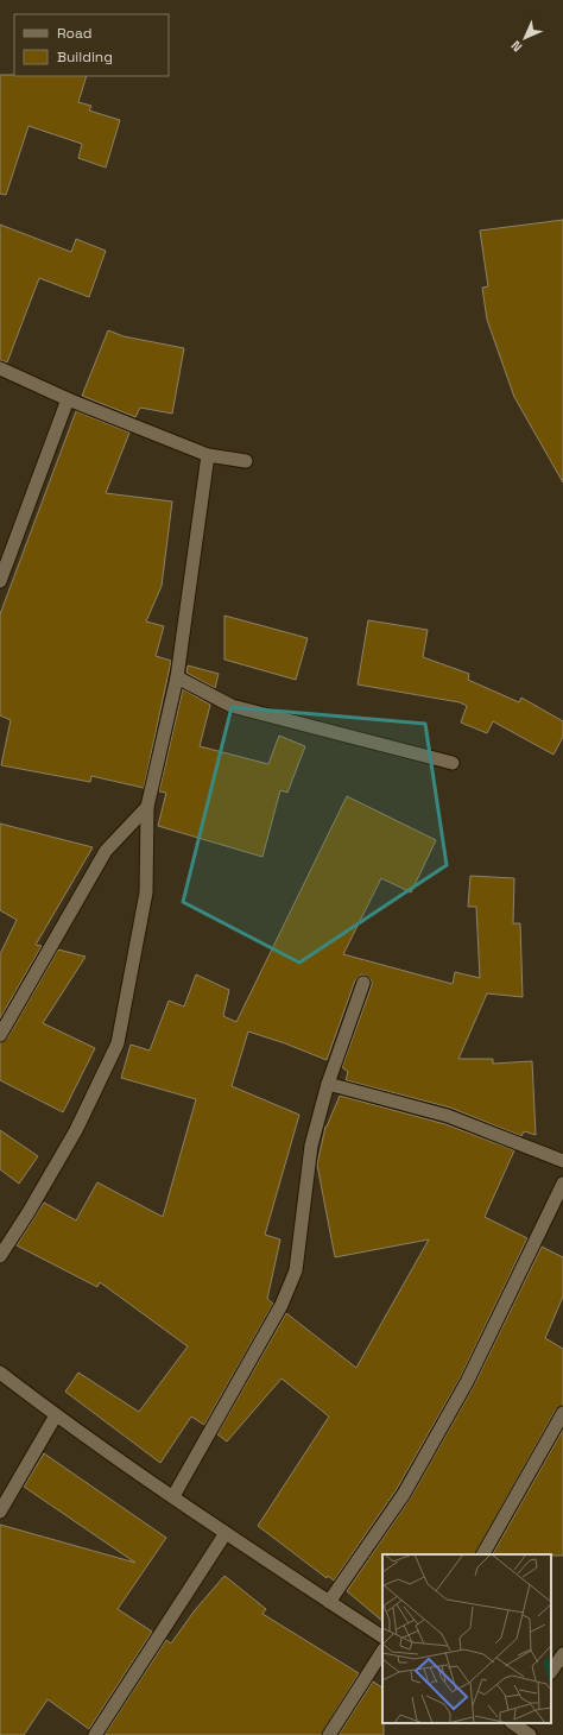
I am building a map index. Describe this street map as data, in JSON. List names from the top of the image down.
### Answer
{
  "legend": ["Road", "Building"],
  "north": "bottom left"
}
